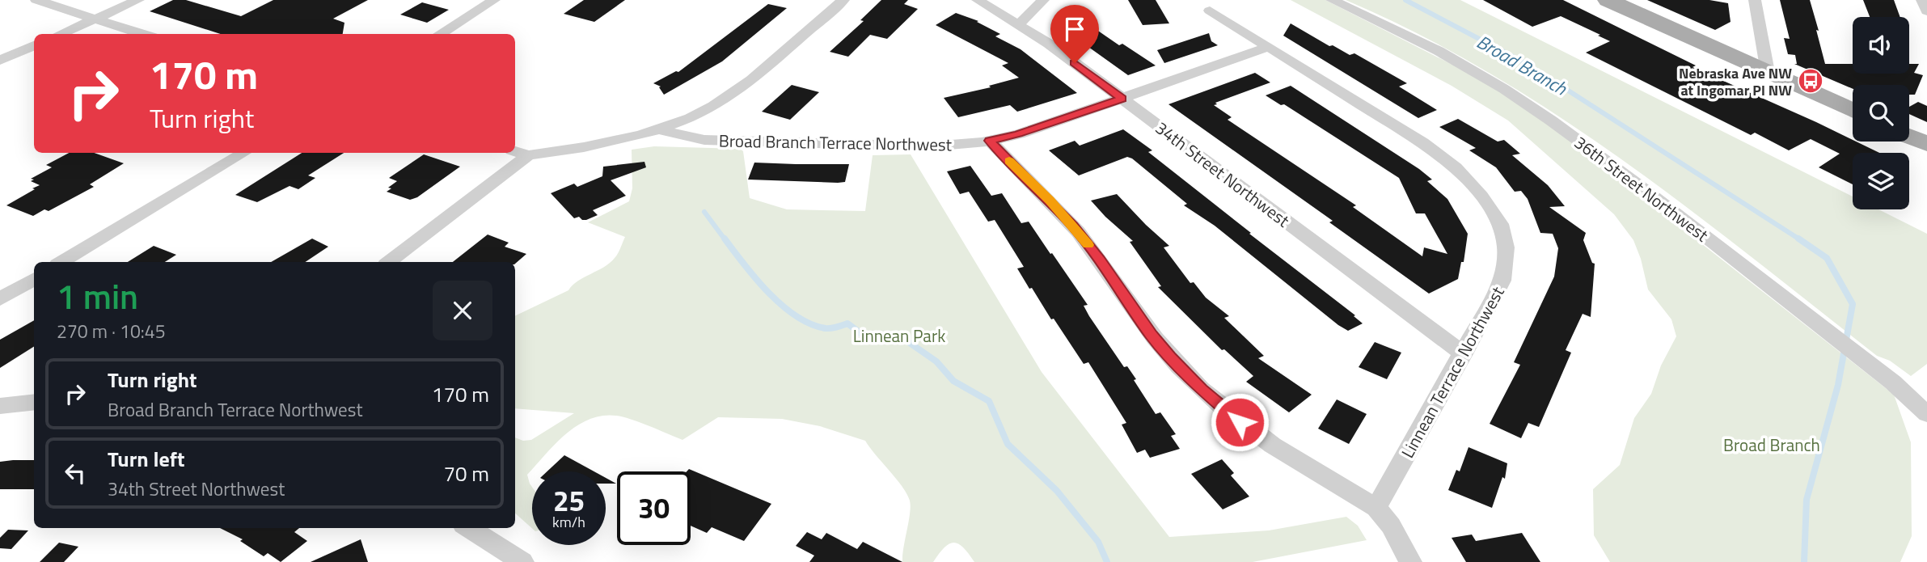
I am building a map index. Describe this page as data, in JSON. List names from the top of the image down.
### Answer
{
  "streets": {
    "street": [
      "Broad Branch Terrace Northwest",
      "34th Street Northwest",
      "36th Street Northwest",
      "Linnean Terrace Northwest"
    ]
  },
  "crossings": [
    ["Broad Branch Terrace Northwest", "34th Street Northwest"],
    ["Broad Branch Terrace Northwest", "Linnean Terrace Northwest"],
    ["34th Street Northwest", "Linnean Terrace Northwest"]
  ],
  "water": ["Broad Branch"],
  "parks": ["Linnean Park", "Broad Branch"],
  "places": {
    "bus stop": ["Nebraska Ave NW at Ingomar Pl NW"]
  },
  "page": {
    "turn": ["170 m", "Turn right"],
    "heading": ["1 min", "270 m · 10:45"],
    "list": [
      {
        "name": "Turn right",
        "note": "Broad Branch Terrace Northwest",
        "value": "170 m"
      },
      {
        "name": "Turn left",
        "note": "34th Street Northwest",
        "value": "70 m"
      }
    ],
    "speed": "25 km/h",
    "limit": "30"
  }
}
